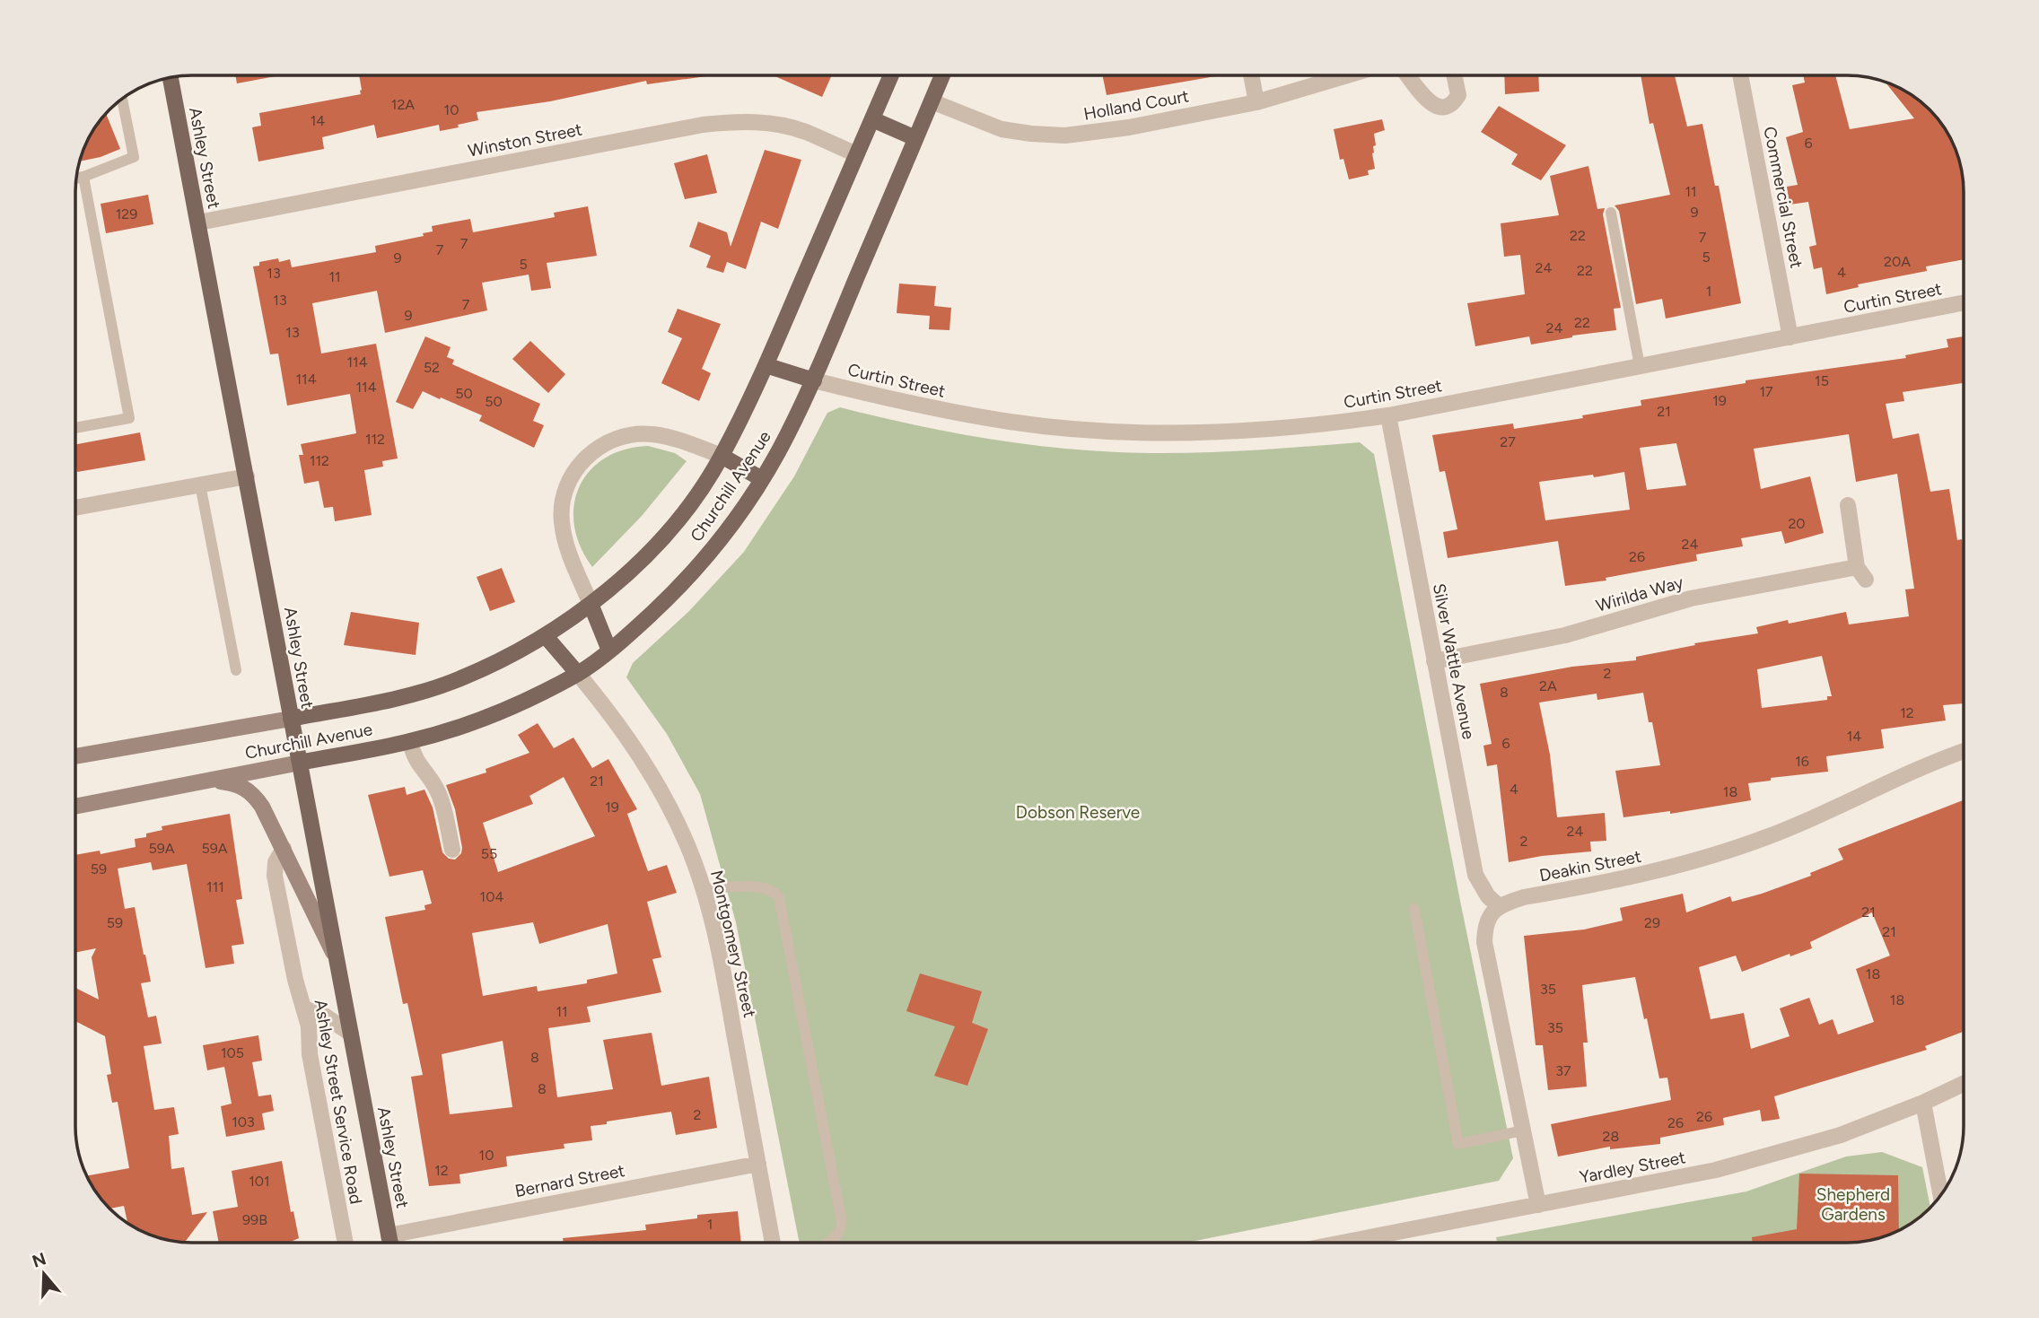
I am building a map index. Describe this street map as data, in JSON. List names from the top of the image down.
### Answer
{
  "streets": {
    "main road": ["Ashley Street", "Churchill Avenue"],
    "street": [
      "Holland Court",
      "Winston Street",
      "Commercial Street",
      "Curtin Street",
      "Wirilda Way",
      "Silver Wattle Avenue",
      "Deakin Street",
      "Montgomery Street",
      "Ashley Street Service Road",
      "Yardley Street",
      "Bernard Street"
    ]
  },
  "crossings": [
    ["Holland Court", "Churchill Avenue"],
    ["Winston Street", "Ashley Street"],
    ["Winston Street", "Churchill Avenue"],
    ["Ashley Street", "Churchill Avenue"],
    ["Ashley Street", "Bernard Street"],
    ["Commercial Street", "Curtin Street"],
    ["Curtin Street", "Churchill Avenue"],
    ["Curtin Street", "Silver Wattle Avenue"],
    ["Churchill Avenue", "Montgomery Street"],
    ["Wirilda Way", "Silver Wattle Avenue"],
    ["Silver Wattle Avenue", "Deakin Street"],
    ["Montgomery Street", "Bernard Street"]
  ],
  "parks": ["Dobson Reserve", "Shepherd Gardens"],
  "house_numbers": [
    "12A",
    "10",
    "14",
    "6",
    "11",
    "9",
    "129",
    "22",
    "7",
    "7",
    "7",
    "5",
    "9",
    "20A",
    "5",
    "24",
    "22",
    "4",
    "13",
    "11",
    "1",
    "13",
    "7",
    "9",
    "22",
    "24",
    "13",
    "114",
    "52",
    "114",
    "15",
    "114",
    "17",
    "50",
    "19",
    "50",
    "21",
    "112",
    "27",
    "112",
    "20",
    "24",
    "26",
    "2",
    "2A",
    "8",
    "12",
    "14",
    "6",
    "16",
    "21",
    "4",
    "18",
    "19",
    "24",
    "2",
    "59A",
    "59A",
    "55",
    "59",
    "111",
    "104",
    "21",
    "59",
    "29",
    "21",
    "18",
    "35",
    "18",
    "11",
    "35",
    "105",
    "8",
    "37",
    "8",
    "2",
    "26",
    "103",
    "26",
    "28",
    "10",
    "12",
    "101",
    "99B",
    "1"
  ],
  "north": "top"
}
